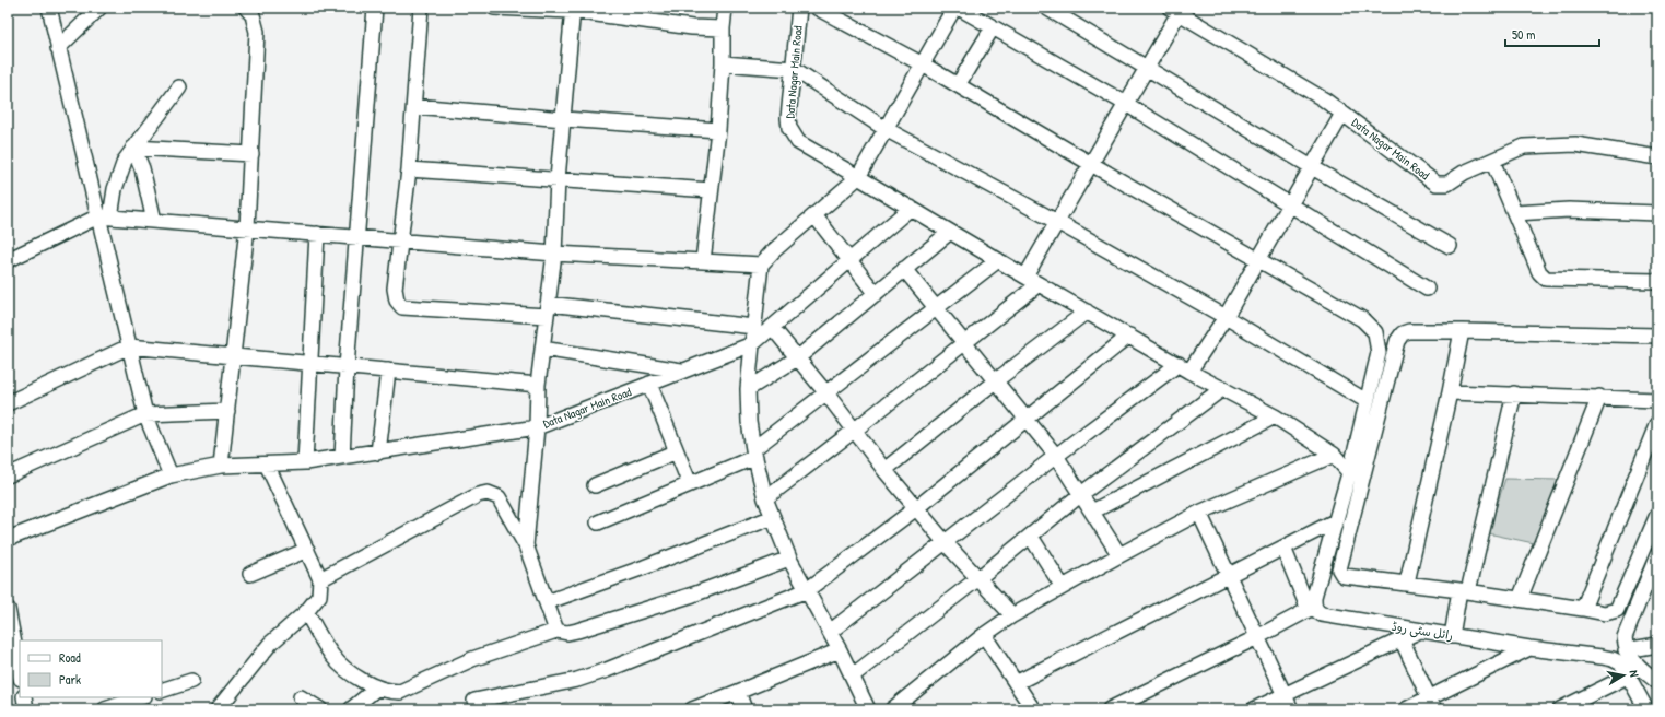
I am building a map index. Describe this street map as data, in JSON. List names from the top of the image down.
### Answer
{
  "streets": {
    "street": ["Data Nagar Main Road", "رائل سٹی روڈ"]
  },
  "legend": ["Road", "Park"],
  "scale_bar": "50 m",
  "north": "right"
}
